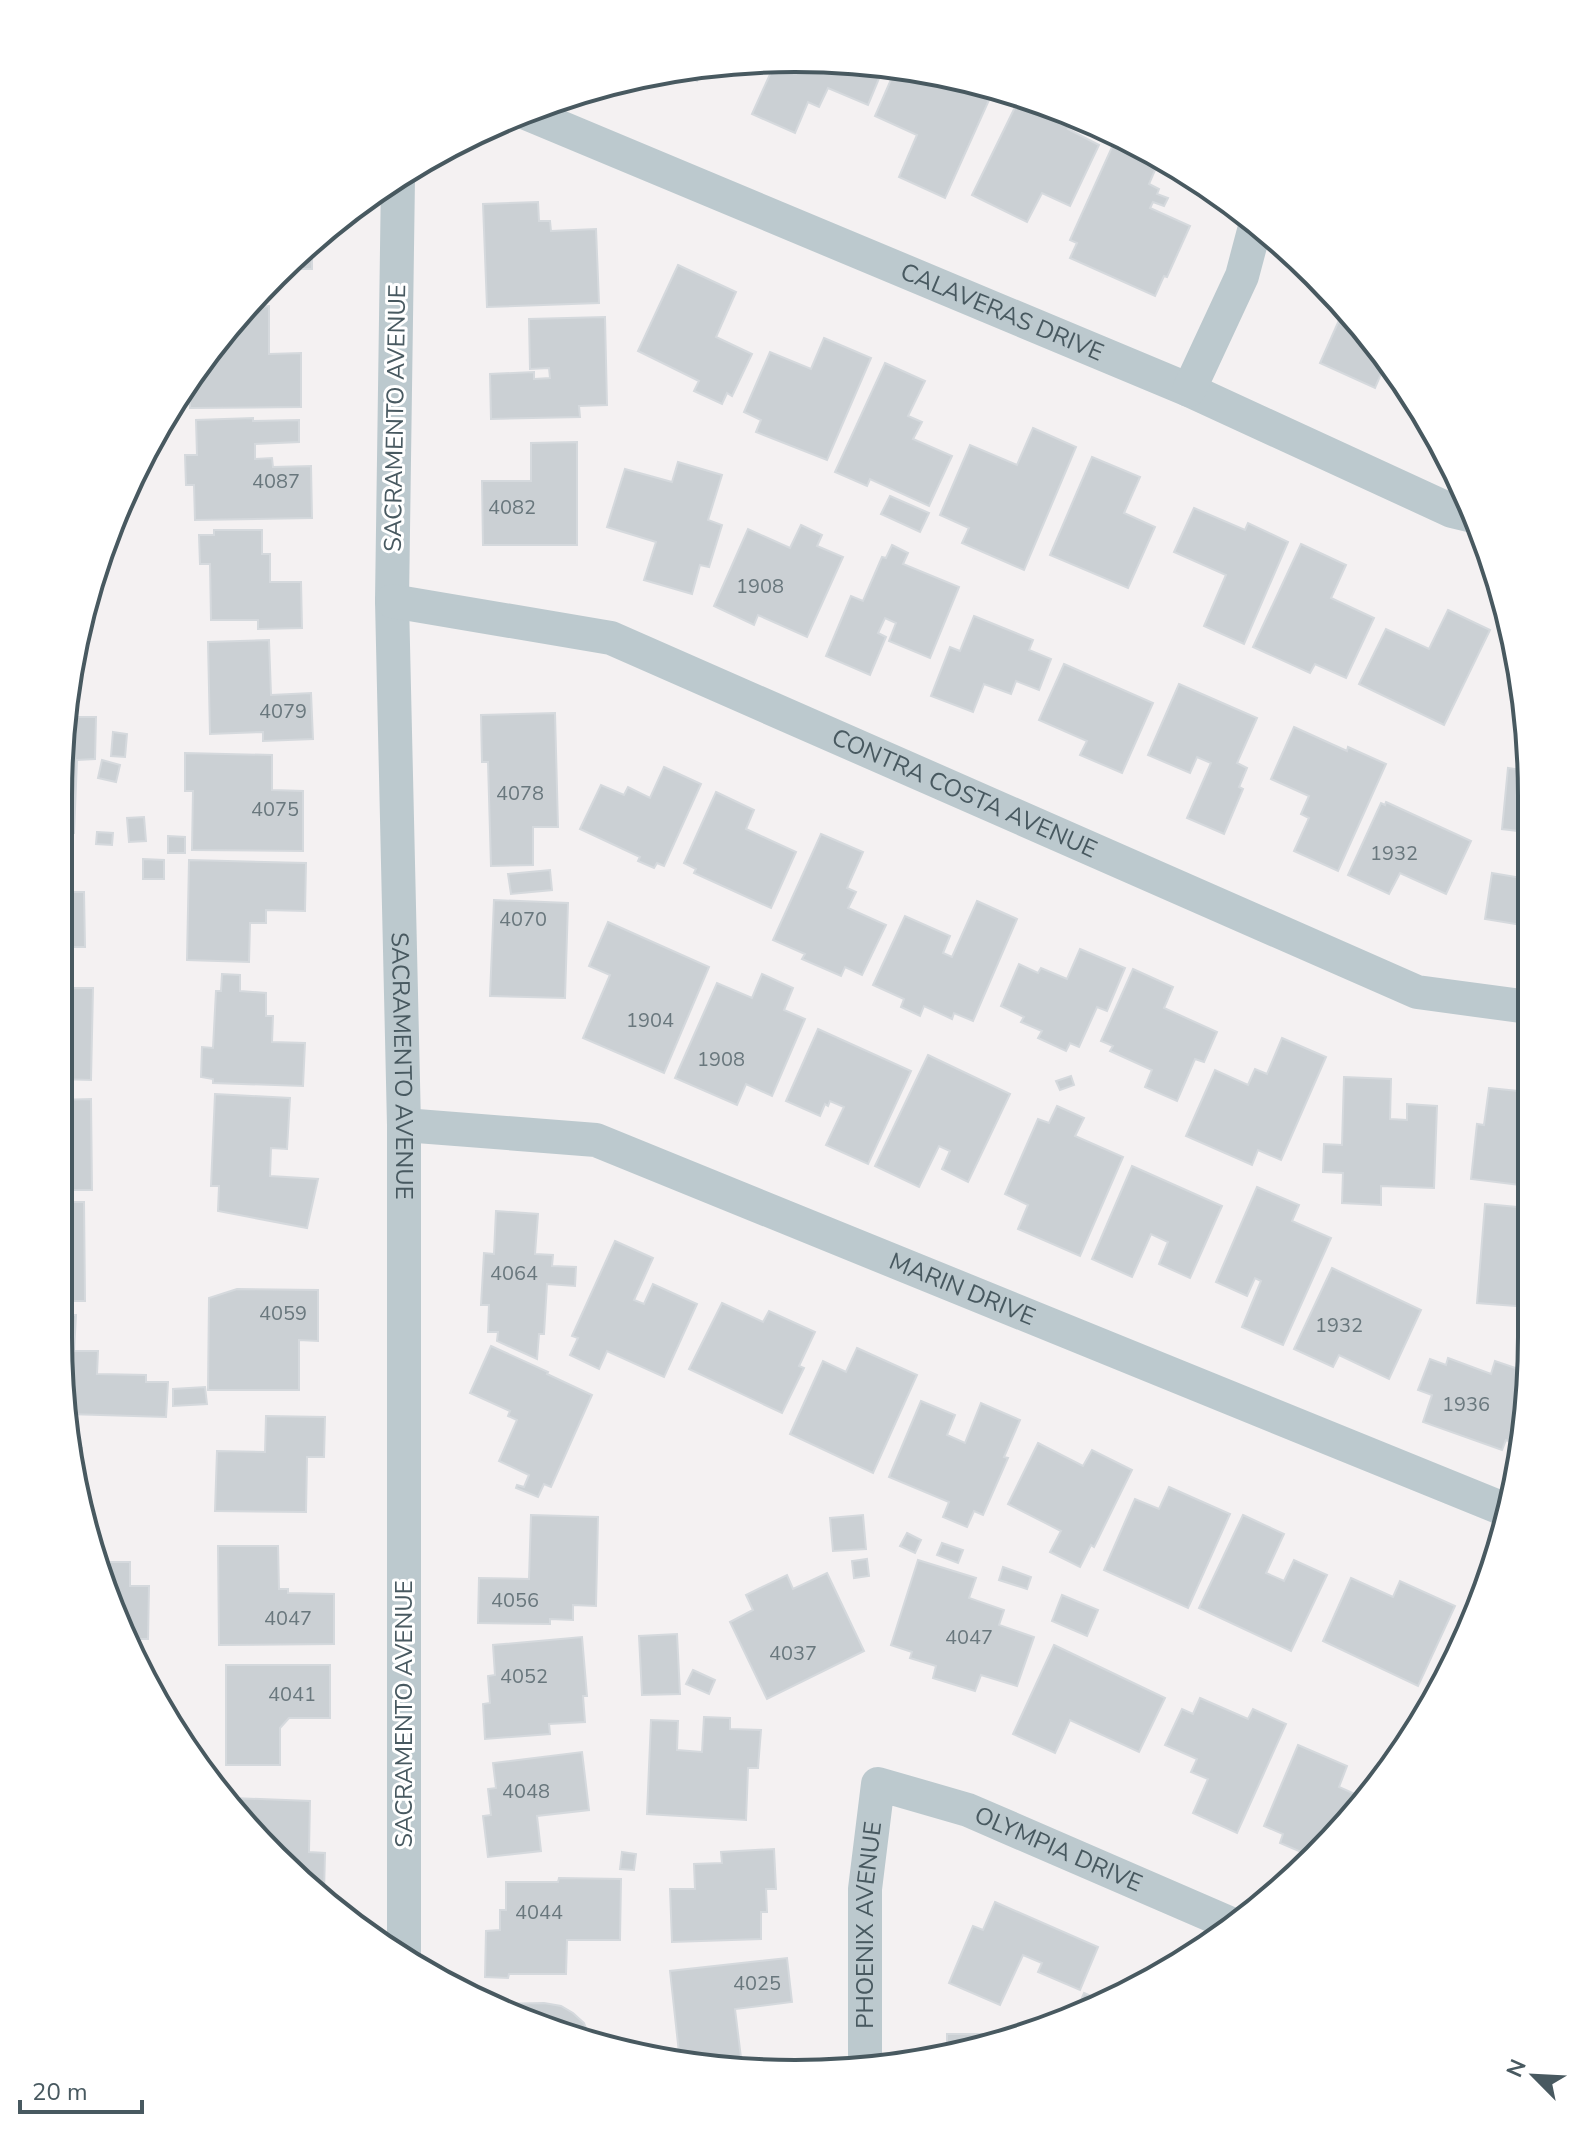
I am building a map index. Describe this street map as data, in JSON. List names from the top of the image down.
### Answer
{
  "streets": {
    "street": [
      "CALAVERAS DRIVE",
      "SACRAMENTO AVENUE",
      "CONTRA COSTA AVENUE",
      "MARIN DRIVE",
      "OLYMPIA DRIVE",
      "PHOENIX AVENUE"
    ]
  },
  "crossings": [
    ["SACRAMENTO AVENUE", "CONTRA COSTA AVENUE"],
    ["SACRAMENTO AVENUE", "MARIN DRIVE"],
    ["OLYMPIA DRIVE", "PHOENIX AVENUE"]
  ],
  "house_numbers": [
    "4087",
    "4082",
    "1908",
    "4079",
    "4078",
    "4075",
    "1932",
    "4070",
    "1904",
    "1908",
    "4064",
    "4059",
    "1932",
    "1936",
    "4056",
    "4047",
    "4047",
    "4037",
    "4052",
    "4041",
    "4048",
    "4044",
    "4025"
  ],
  "scale_bar": "20 m",
  "north": "top left"
}
